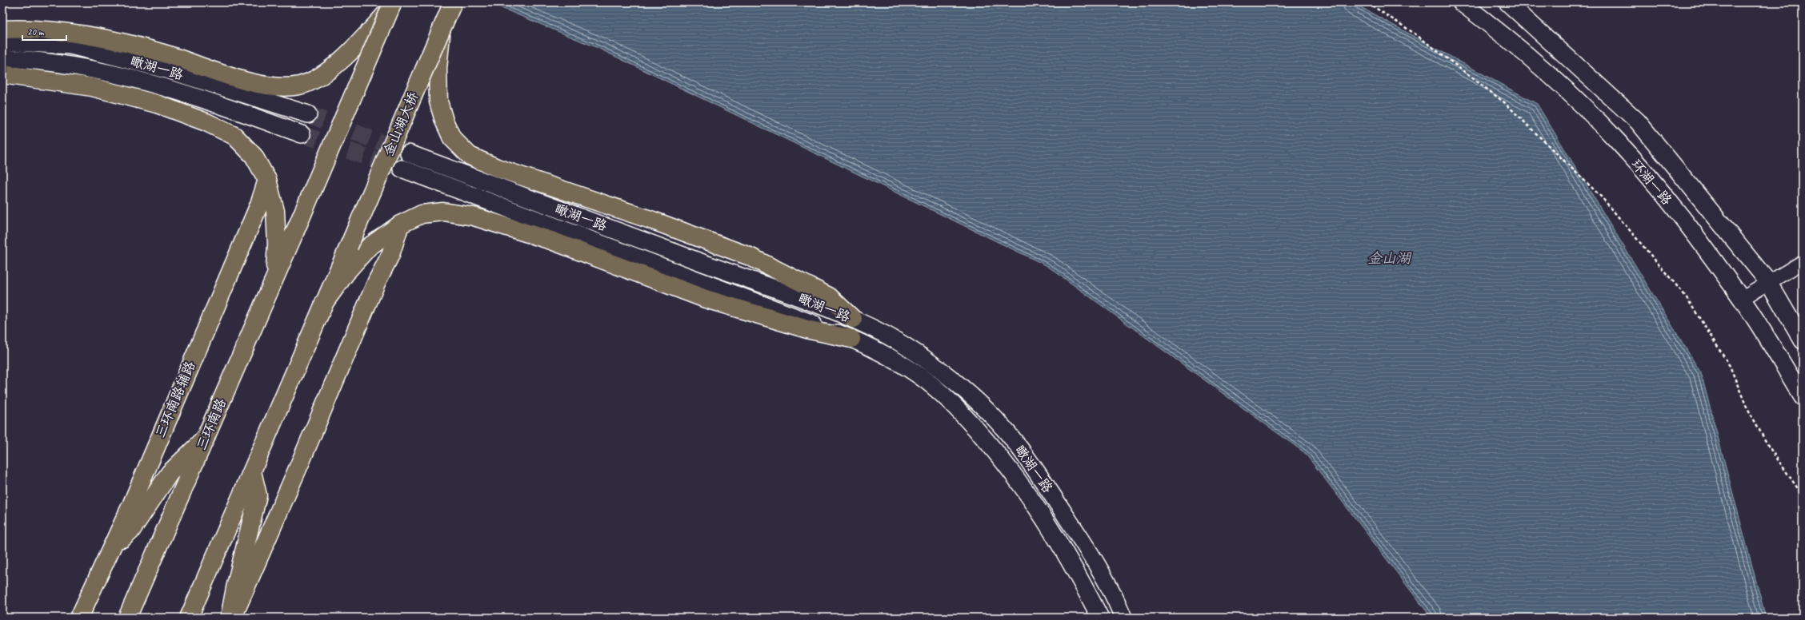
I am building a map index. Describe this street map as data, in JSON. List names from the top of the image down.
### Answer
{
  "streets": {
    "main road": ["金山湖大桥", "三环南路辅路", "三环南路"],
    "street": ["瞰湖一路", "环湖一路"]
  },
  "water": ["金山湖"],
  "scale_bar": "20 m"
}
